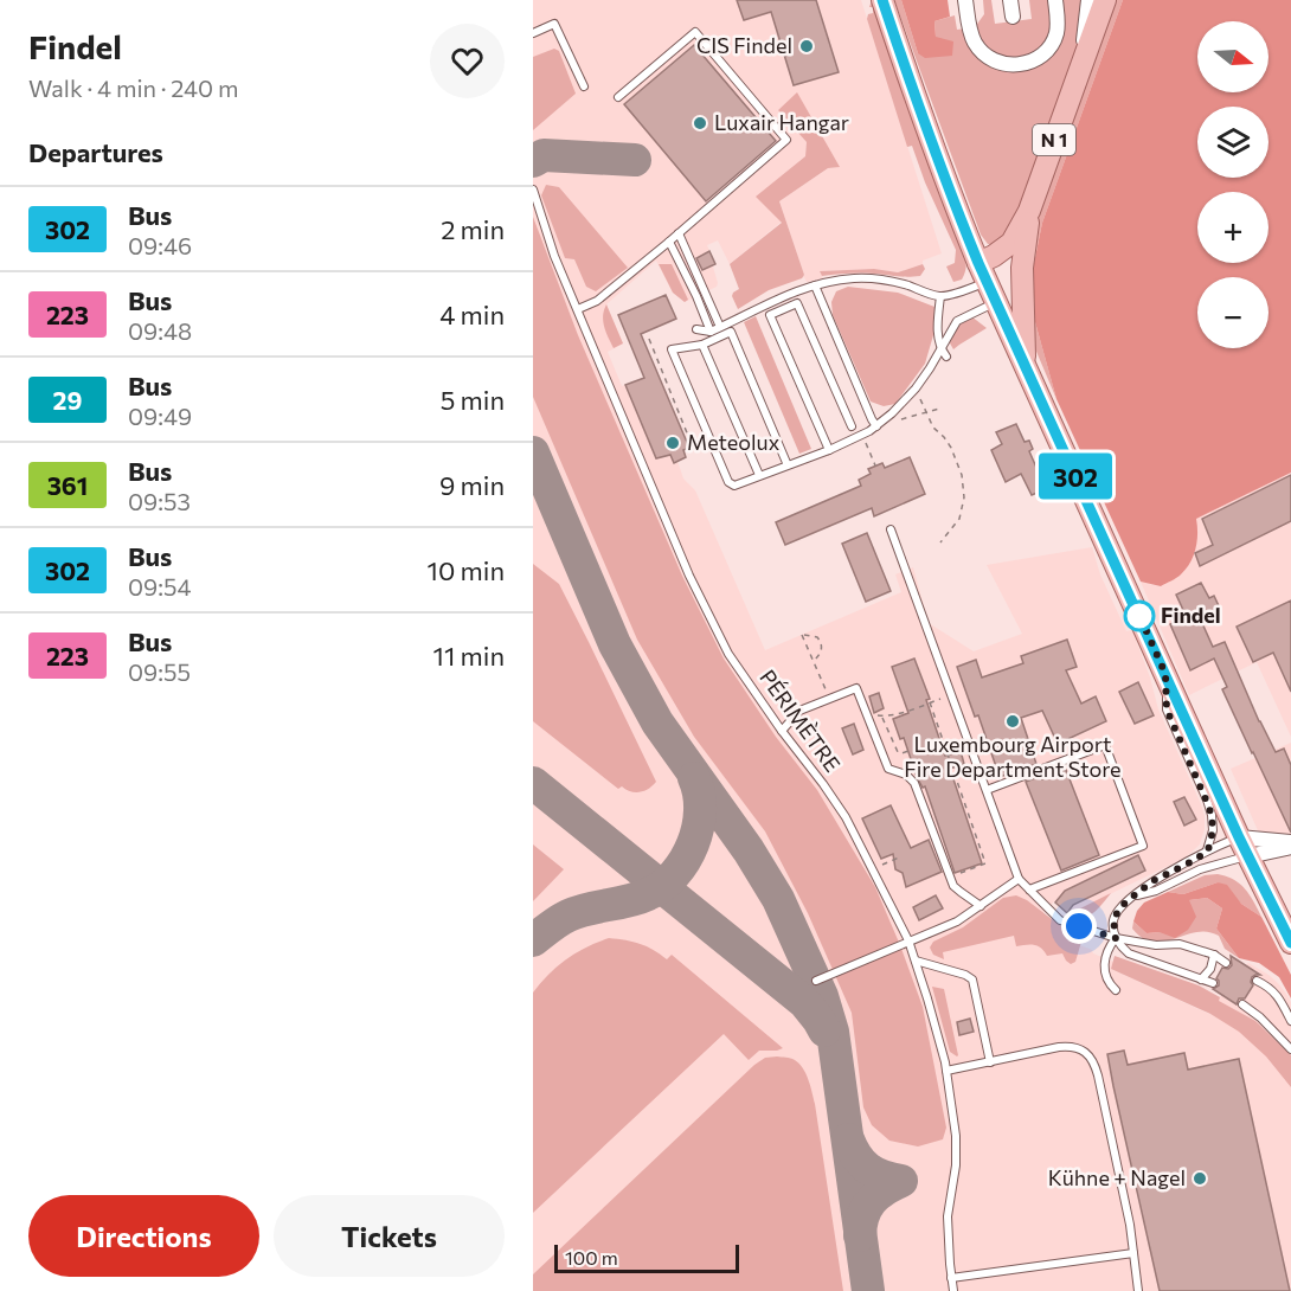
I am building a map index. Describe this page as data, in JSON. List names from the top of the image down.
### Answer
{
  "streets": {
    "main road": ["N 1"],
    "lane": ["PÉRIMÈTRE"]
  },
  "places": [
    "CIS Findel",
    "Luxair Hangar",
    "Meteolux",
    "Findel",
    "Luxembourg Airport Fire Department Store",
    "Kühne + Nagel"
  ],
  "lines": ["bus line 302"],
  "scale_bar": "100 m",
  "north": "right",
  "page": {
    "heading": [
      ["Findel", "Walk · 4 min · 240 m"],
      "Departures"
    ],
    "on_map": "302",
    "map_buttons": ["+", "−"],
    "list": [
      {
        "mark": "302",
        "name": "Bus",
        "note": "09:46",
        "value": "2 min"
      },
      {
        "mark": "223",
        "name": "Bus",
        "note": "09:48",
        "value": "4 min"
      },
      {
        "mark": "29",
        "name": "Bus",
        "note": "09:49",
        "value": "5 min"
      },
      {
        "mark": "361",
        "name": "Bus",
        "note": "09:53",
        "value": "9 min"
      },
      {
        "mark": "302",
        "name": "Bus",
        "note": "09:54",
        "value": "10 min"
      },
      {
        "mark": "223",
        "name": "Bus",
        "note": "09:55",
        "value": "11 min"
      }
    ],
    "buttons": ["Directions", "Tickets"],
    "scale": "100 m"
  }
}
